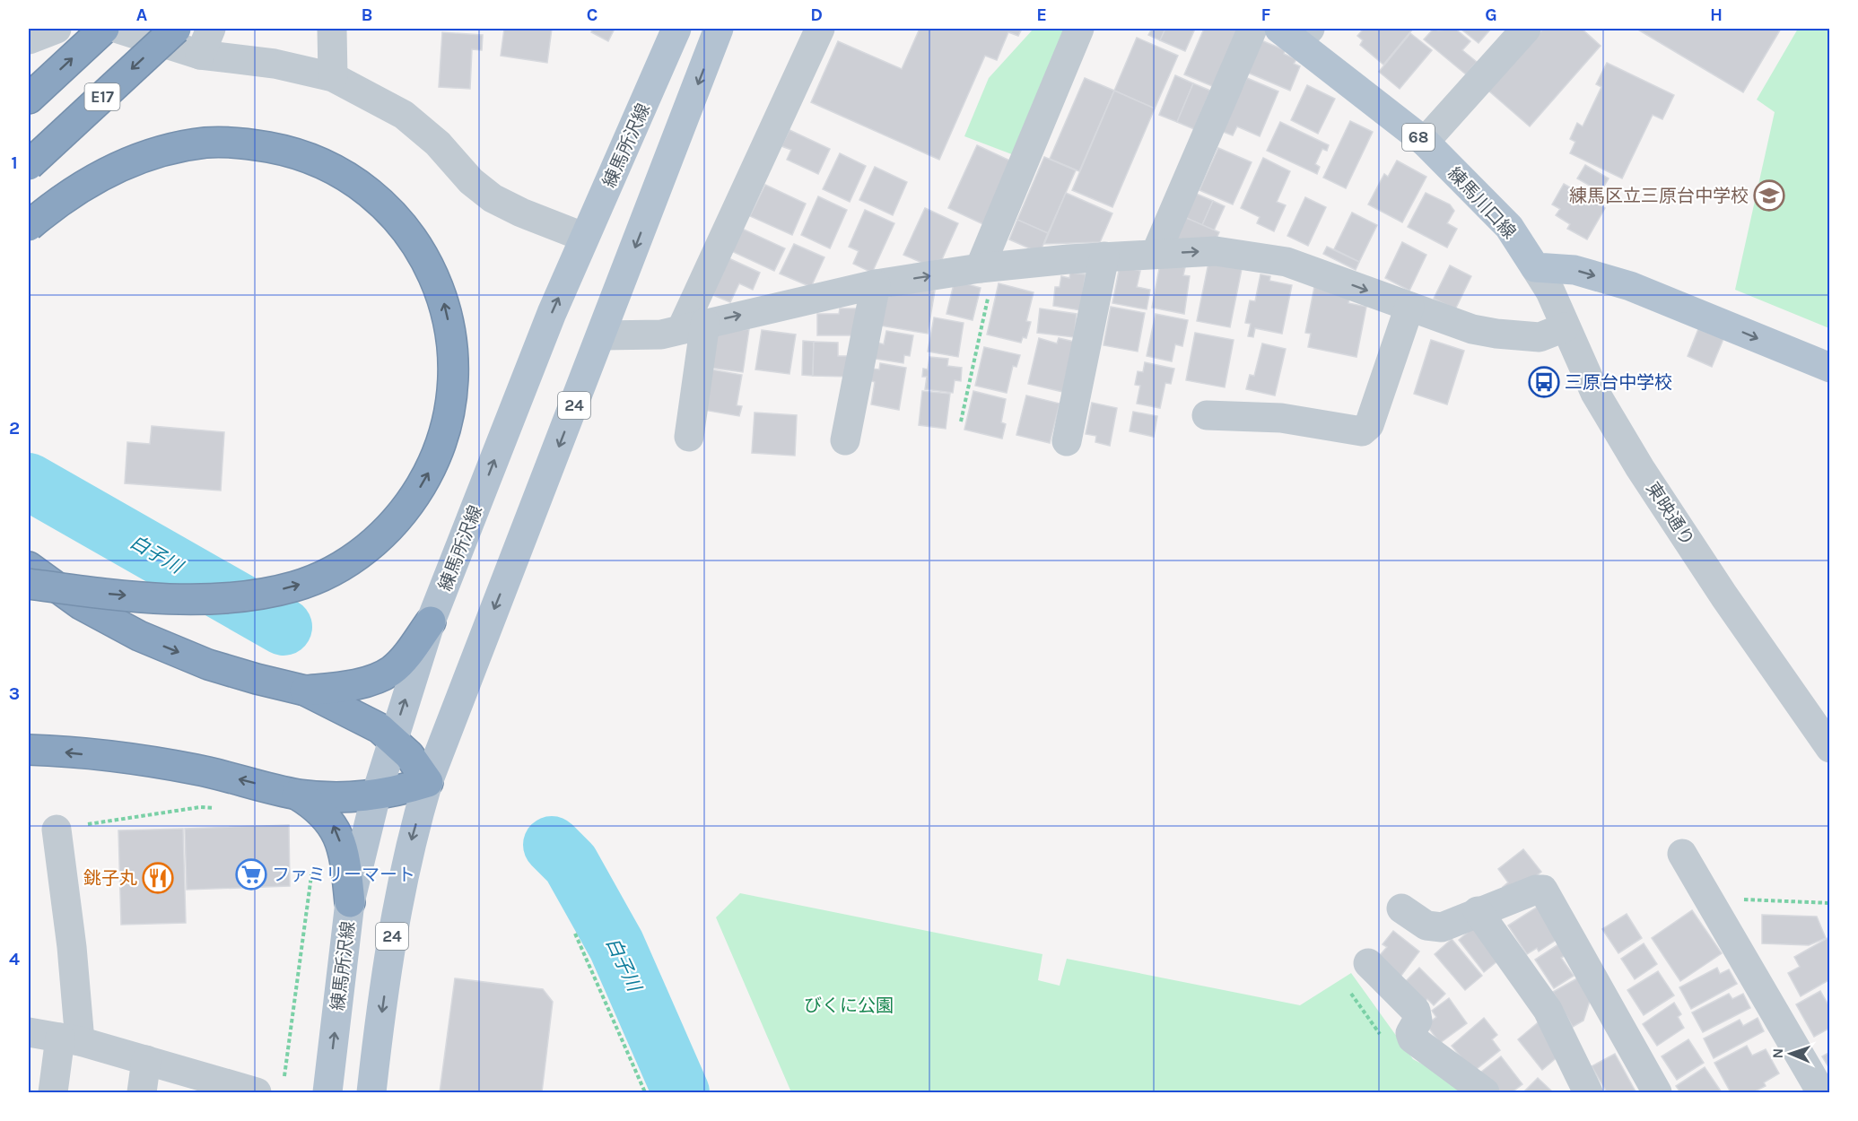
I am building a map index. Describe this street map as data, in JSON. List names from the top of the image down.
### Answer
{
  "streets": {
    "highway": ["E17"],
    "main road": [
      "68",
      "練馬所沢線",
      "練馬川口線",
      "24"
    ],
    "street": ["東映通り"]
  },
  "crossings": [
    ["練馬川口線", "東映通り"]
  ],
  "water": ["白子川"],
  "parks": ["びくに公園"],
  "places": {
    "school or university": ["練馬区立三原台中学校"],
    "bus stop": ["三原台中学校"],
    "supermarket": ["ファミリーマート"],
    "restaurant": ["銚子丸"]
  },
  "north": "left",
  "grid": {
    "columns": [
      "A",
      "B",
      "C",
      "D",
      "E",
      "F",
      "G",
      "H"
    ],
    "rows": [
      "1",
      "2",
      "3",
      "4"
    ]
  }
}
